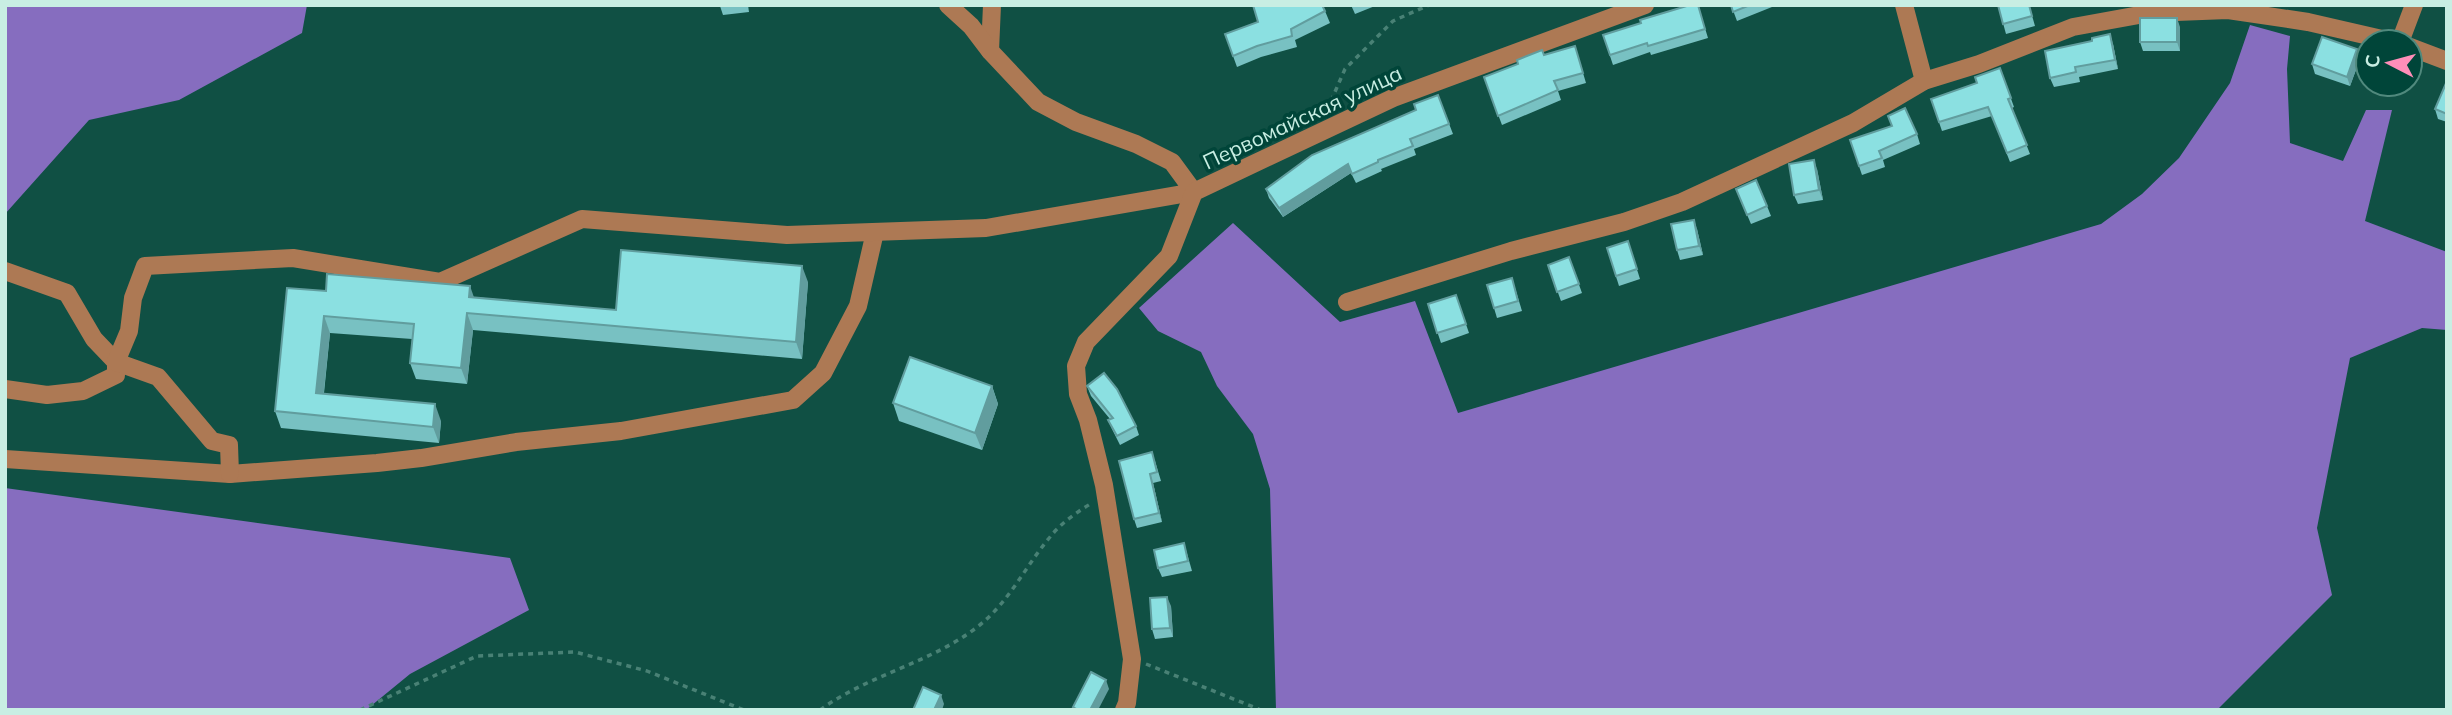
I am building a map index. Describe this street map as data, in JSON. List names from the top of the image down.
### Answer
{
  "streets": {
    "street": ["Первомайская улица"]
  },
  "north": "left"
}
